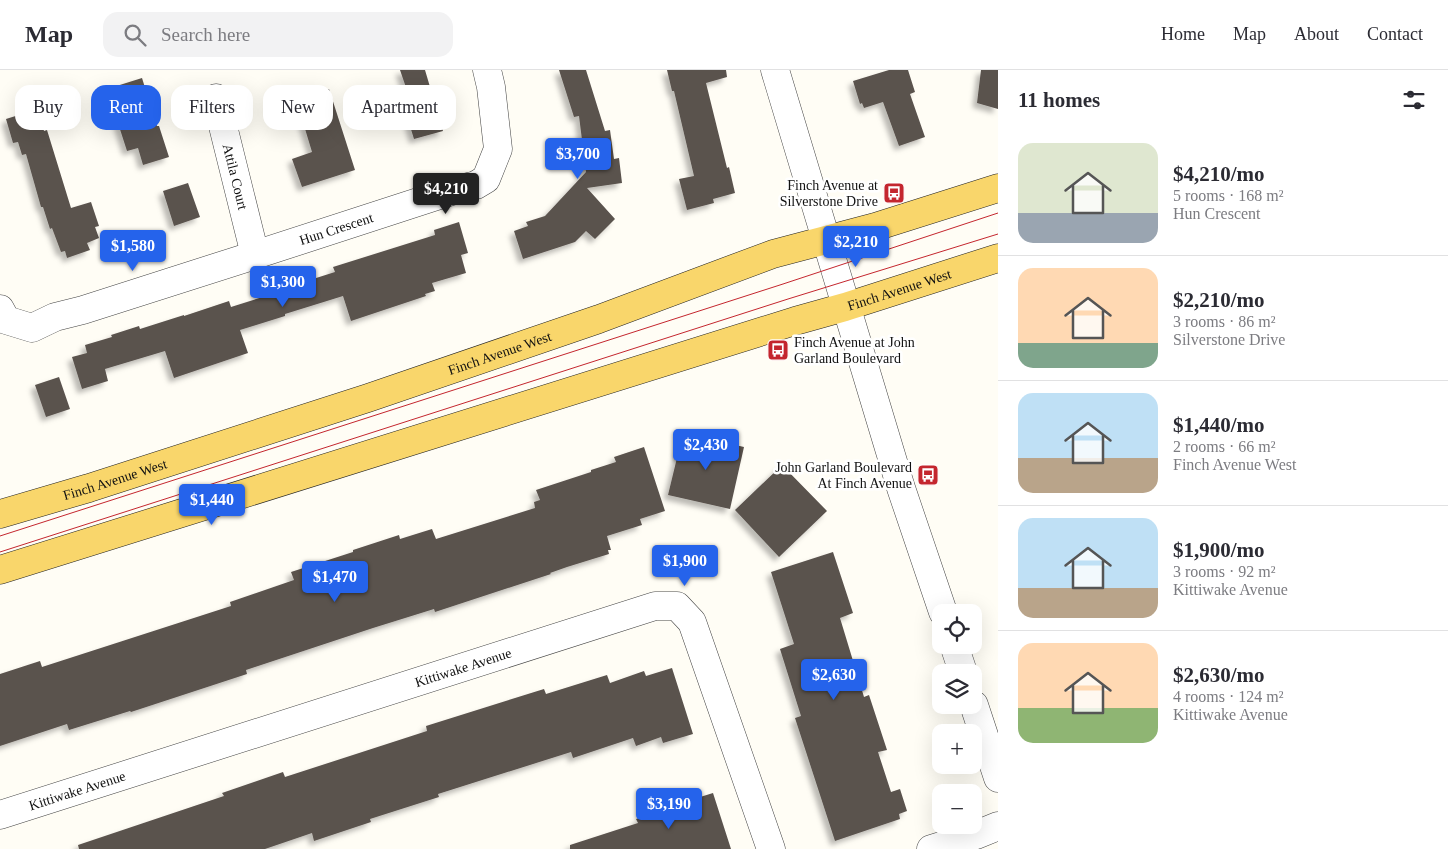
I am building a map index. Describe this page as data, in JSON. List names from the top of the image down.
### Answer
{
  "streets": {
    "main road": ["Finch Avenue West"],
    "street": ["Attila Court", "Hun Crescent", "Kittiwake Avenue"]
  },
  "crossings": [
    ["Attila Court", "Hun Crescent"]
  ],
  "places": {
    "bus stop": ["Finch Avenue at Silverstone Drive", "Finch Avenue at John Garland Boulevard", "John Garland Boulevard At Finch Avenue"]
  },
  "page": {
    "header": "Map",
    "search": "Search here",
    "nav": [
      "Home",
      "Map",
      "About",
      "Contact"
    ],
    "heading": "11 homes",
    "chip": [
      "Buy",
      "Rent",
      "Filters",
      "New",
      "Apartment"
    ],
    "list": [
      {
        "name": "$4,210/mo",
        "note": "5 rooms · 168 m² · Hun Crescent"
      },
      {
        "name": "$2,210/mo",
        "note": "3 rooms · 86 m² · Silverstone Drive"
      },
      {
        "name": "$1,440/mo",
        "note": "2 rooms · 66 m² · Finch Avenue West"
      },
      {
        "name": "$1,900/mo",
        "note": "3 rooms · 92 m² · Kittiwake Avenue"
      },
      {
        "name": "$2,630/mo",
        "note": "4 rooms · 124 m² · Kittiwake Avenue"
      }
    ],
    "price": [
      "$3,700",
      "$4,210",
      "$2,210",
      "$1,580",
      "$1,300",
      "$2,430",
      "$1,440",
      "$1,900",
      "$1,470",
      "$2,630",
      "$3,190"
    ],
    "map_buttons": ["+", "−"]
  }
}
